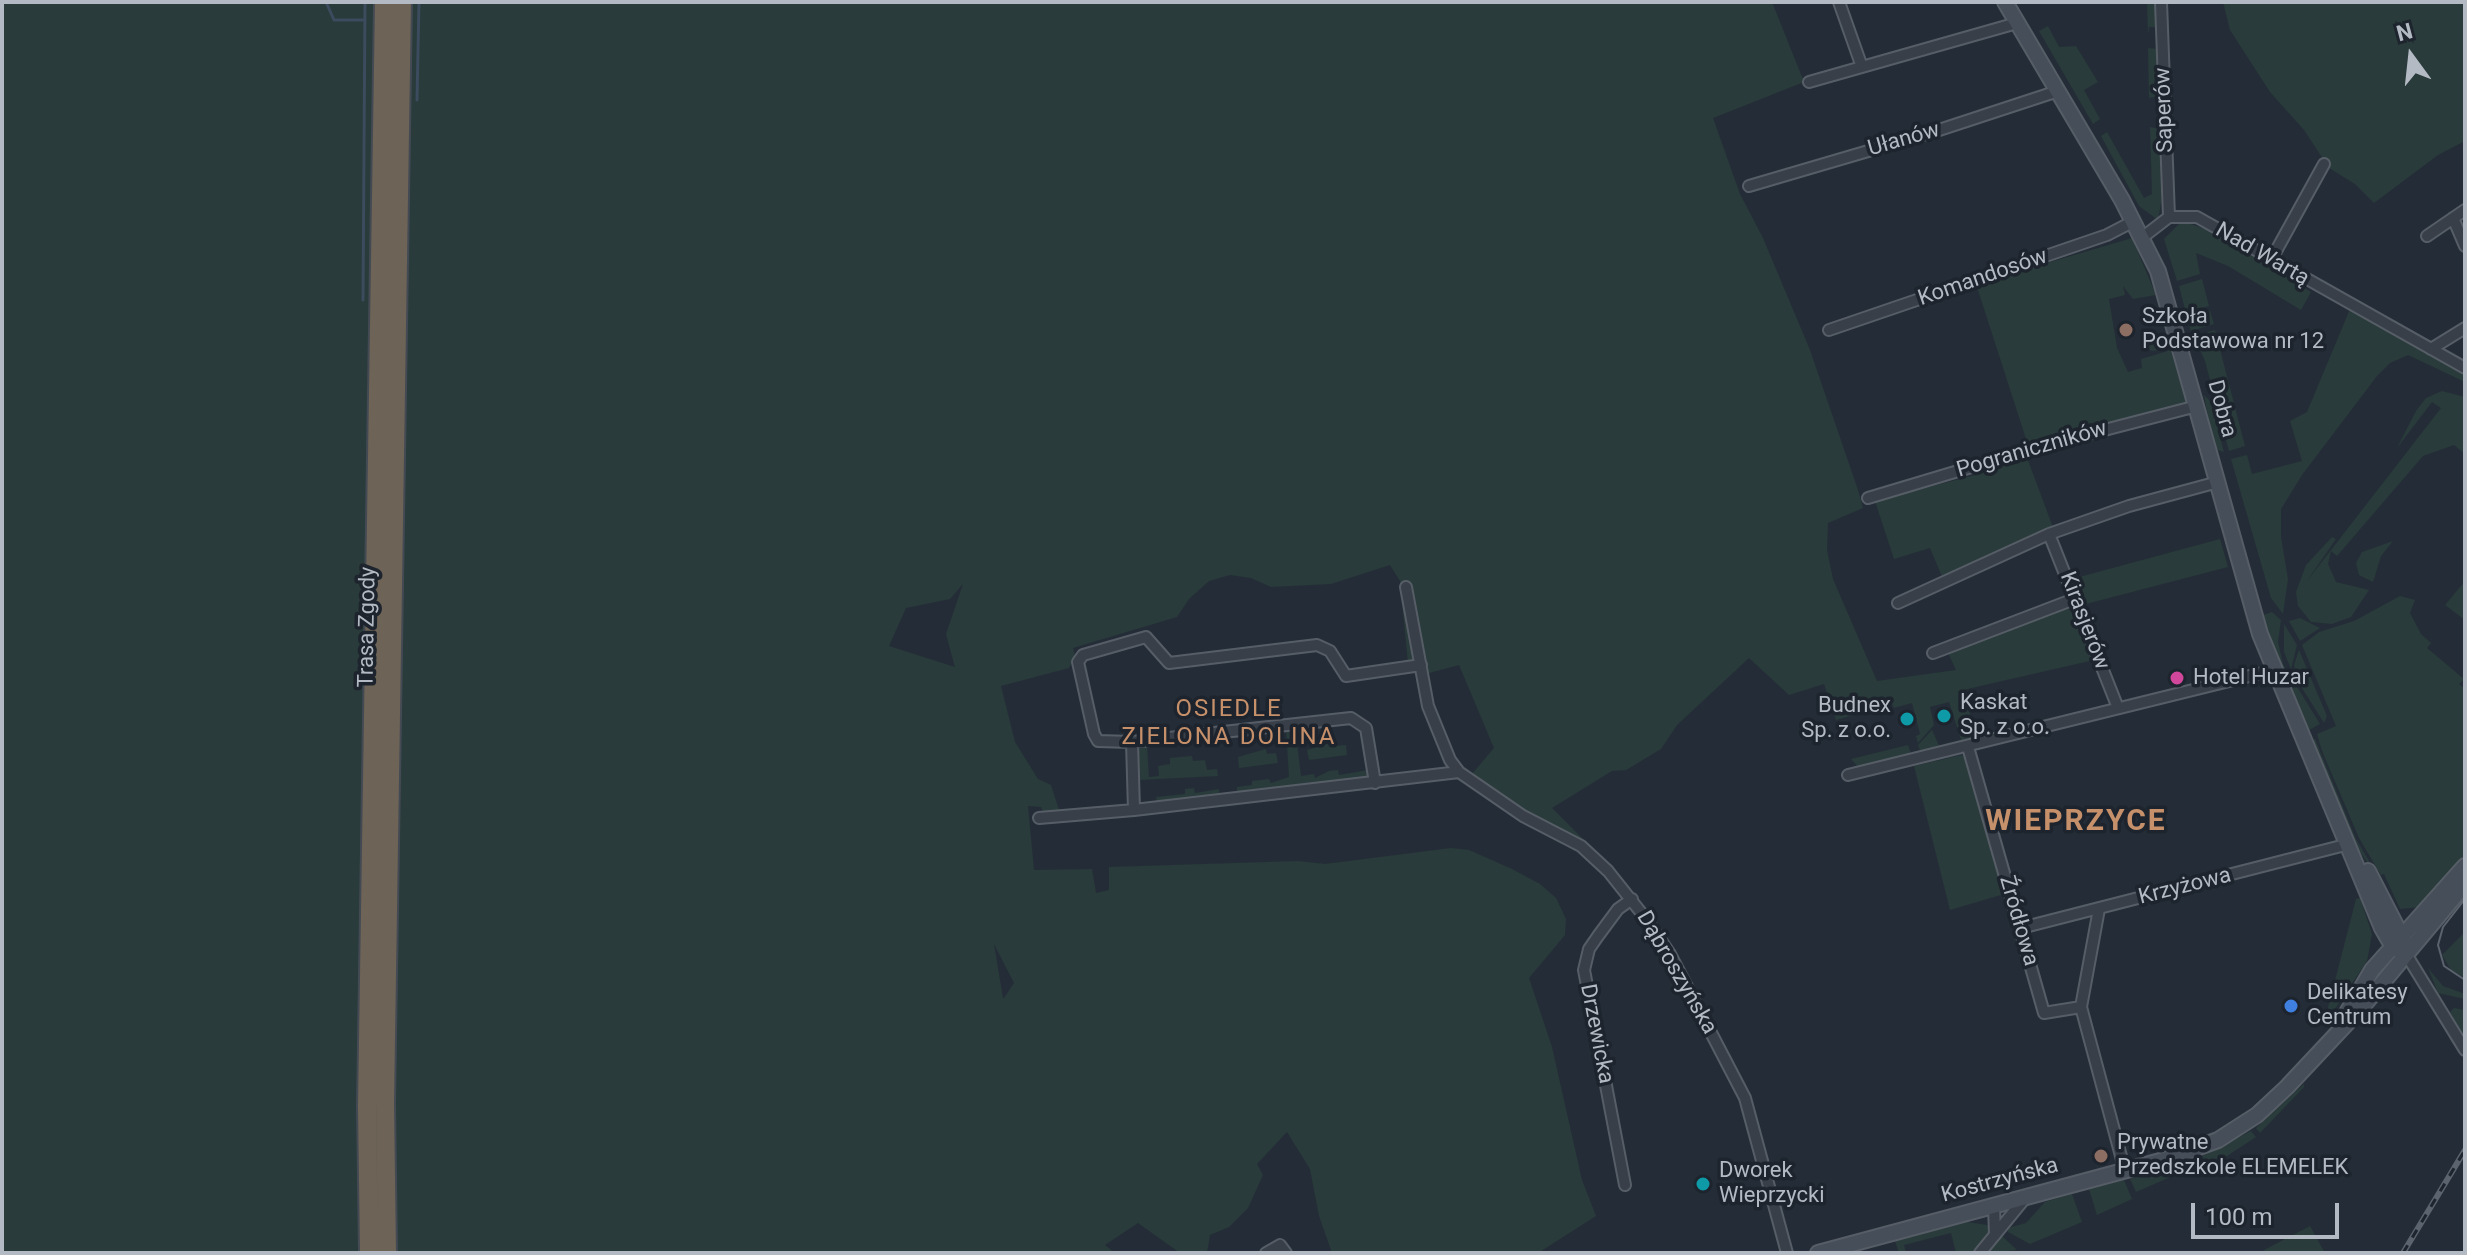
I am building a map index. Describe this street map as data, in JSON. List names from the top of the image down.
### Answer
{
  "streets": {
    "highway": ["Trasa Zgody"],
    "street": [
      "Saperów",
      "Ułanów",
      "Nad Wartą",
      "Komandosów",
      "Dobra",
      "Pograniczników",
      "Kirasjerów",
      "Krzyżowa",
      "Źródłowa",
      "Dąbroszyńska",
      "Drzewicka",
      "Kostrzyńska"
    ]
  },
  "crossings": [
    ["Saperów", "Nad Wartą"],
    ["Ułanów", "Dobra"],
    ["Komandosów", "Dobra"],
    ["Dobra", "Pograniczników"],
    ["Dobra", "Krzyżowa"],
    ["Dobra", "Kostrzyńska"],
    ["Krzyżowa", "Źródłowa"],
    ["Dąbroszyńska", "Drzewicka"]
  ],
  "districts": ["OSIEDLE ZIELONA DOLINA", "WIEPRZYCE"],
  "places": [
    "Szkoła Podstawowa nr 12",
    "Hotel Huzar",
    "Kaskat Sp. z o.o.",
    "Budnex Sp. z o.o.",
    "Delikatesy Centrum",
    "Prywatne Przedszkole ELEMELEK",
    "Dworek Wieprzycki"
  ],
  "scale_bar": "100 m",
  "north": "top"
}
